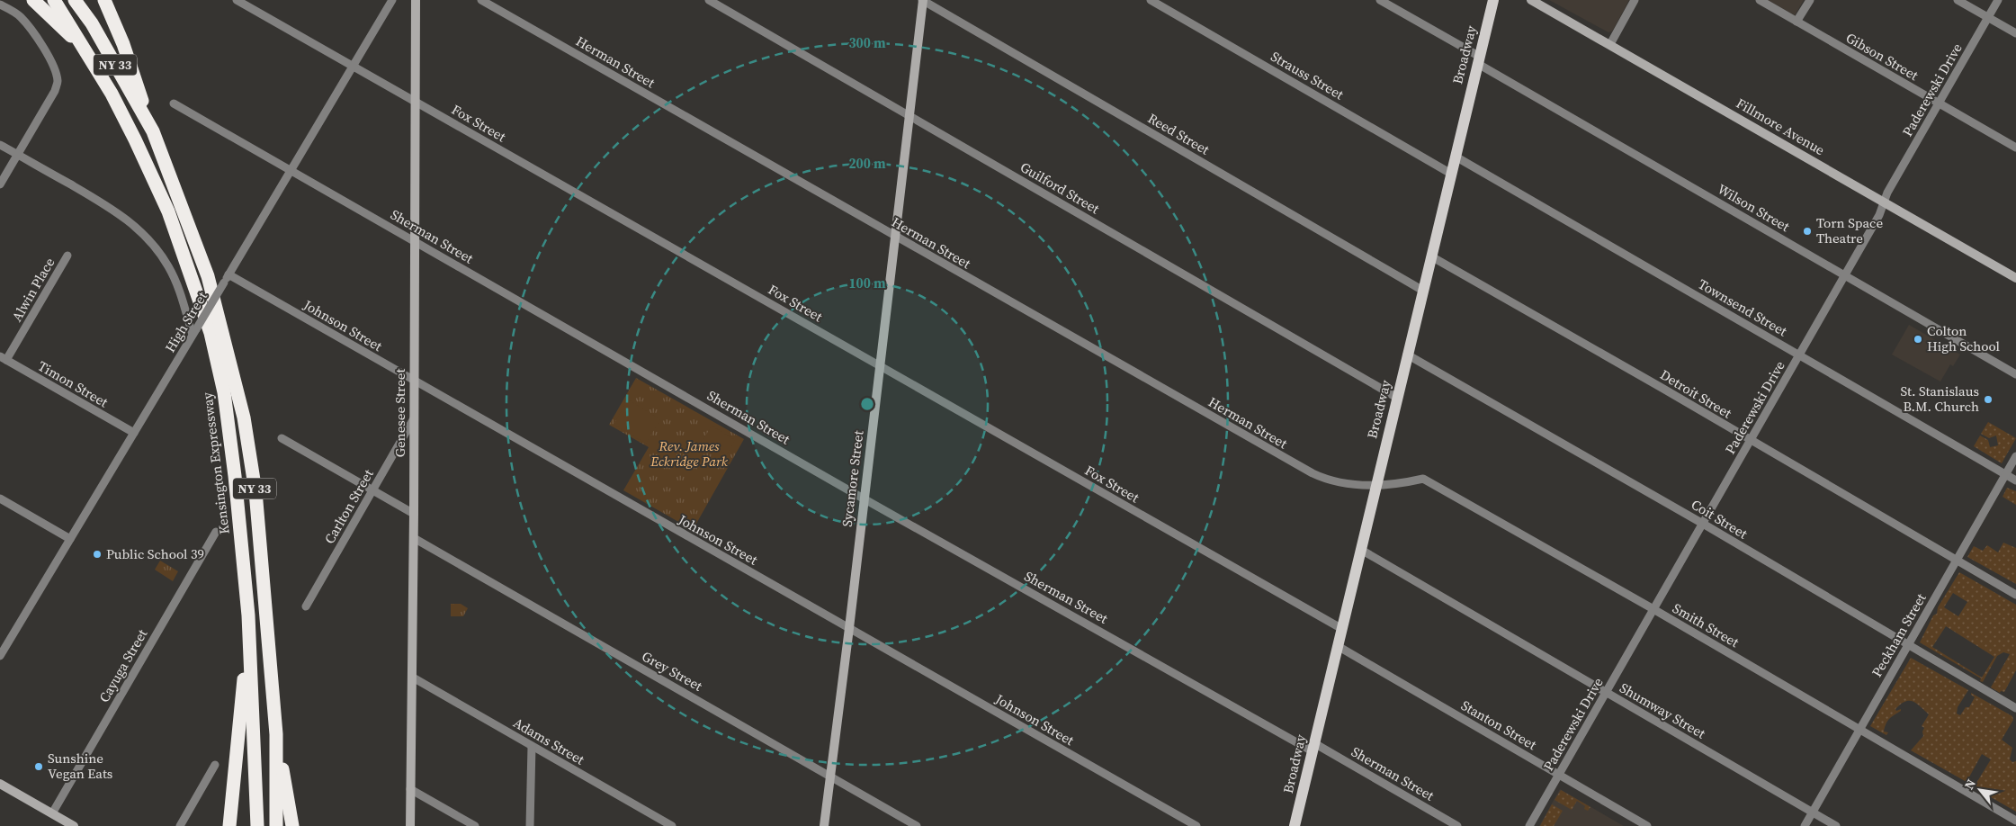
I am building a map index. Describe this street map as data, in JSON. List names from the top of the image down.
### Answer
{
  "streets": {
    "highway": ["NY 33", "Kensington Expressway"],
    "main road": ["Broadway"],
    "street": [
      "Gibson Street",
      "Herman Street",
      "Strauss Street",
      "Paderewski Drive",
      "Fox Street",
      "Fillmore Avenue",
      "Reed Street",
      "Guilford Street",
      "Wilson Street",
      "Sherman Street",
      "Alwin Place",
      "Townsend Street",
      "High Street",
      "Johnson Street",
      "Timon Street",
      "Detroit Street",
      "Genesee Street",
      "Sycamore Street",
      "Carlton Street",
      "Coit Street",
      "Smith Street",
      "Peckham Street",
      "Cayuga Street",
      "Grey Street",
      "Shumway Street",
      "Stanton Street",
      "Adams Street"
    ]
  },
  "crossings": [
    ["Broadway", "Herman Street"],
    ["Broadway", "Strauss Street"],
    ["Broadway", "Fox Street"],
    ["Broadway", "Reed Street"],
    ["Broadway", "Guilford Street"],
    ["Broadway", "Wilson Street"],
    ["Broadway", "Sherman Street"],
    ["Broadway", "Townsend Street"],
    ["Broadway", "Detroit Street"],
    ["Broadway", "Coit Street"],
    ["Broadway", "Smith Street"],
    ["Broadway", "Shumway Street"],
    ["Broadway", "Stanton Street"],
    ["Gibson Street", "Paderewski Drive"],
    ["Herman Street", "Sycamore Street"],
    ["Herman Street", "Smith Street"],
    ["Paderewski Drive", "Fillmore Avenue"],
    ["Paderewski Drive", "Wilson Street"],
    ["Paderewski Drive", "Townsend Street"],
    ["Paderewski Drive", "Detroit Street"],
    ["Paderewski Drive", "Coit Street"],
    ["Paderewski Drive", "Smith Street"],
    ["Paderewski Drive", "Shumway Street"],
    ["Paderewski Drive", "Stanton Street"],
    ["Fox Street", "High Street"],
    ["Fox Street", "Genesee Street"],
    ["Fox Street", "Sycamore Street"],
    ["Reed Street", "Sycamore Street"],
    ["Guilford Street", "Sycamore Street"],
    ["Sherman Street", "High Street"],
    ["Sherman Street", "Genesee Street"],
    ["Sherman Street", "Sycamore Street"],
    ["Alwin Place", "Timon Street"],
    ["Townsend Street", "Peckham Street"],
    ["High Street", "Johnson Street"],
    ["High Street", "Timon Street"],
    ["Johnson Street", "Genesee Street"],
    ["Johnson Street", "Sycamore Street"],
    ["Detroit Street", "Peckham Street"],
    ["Genesee Street", "Carlton Street"],
    ["Genesee Street", "Grey Street"],
    ["Genesee Street", "Adams Street"],
    ["Sycamore Street", "Grey Street"],
    ["Coit Street", "Peckham Street"],
    ["Smith Street", "Peckham Street"],
    ["Peckham Street", "Shumway Street"]
  ],
  "parks": ["Rev. James Eckridge Park"],
  "places": [
    "Torn Space Theatre",
    "Colton High School",
    "St. Stanislaus B.M. Church",
    "Public School 39",
    "Sunshine Vegan Eats"
  ],
  "north": "top left",
  "rings": ["300 m", "200 m", "100 m"]
}
